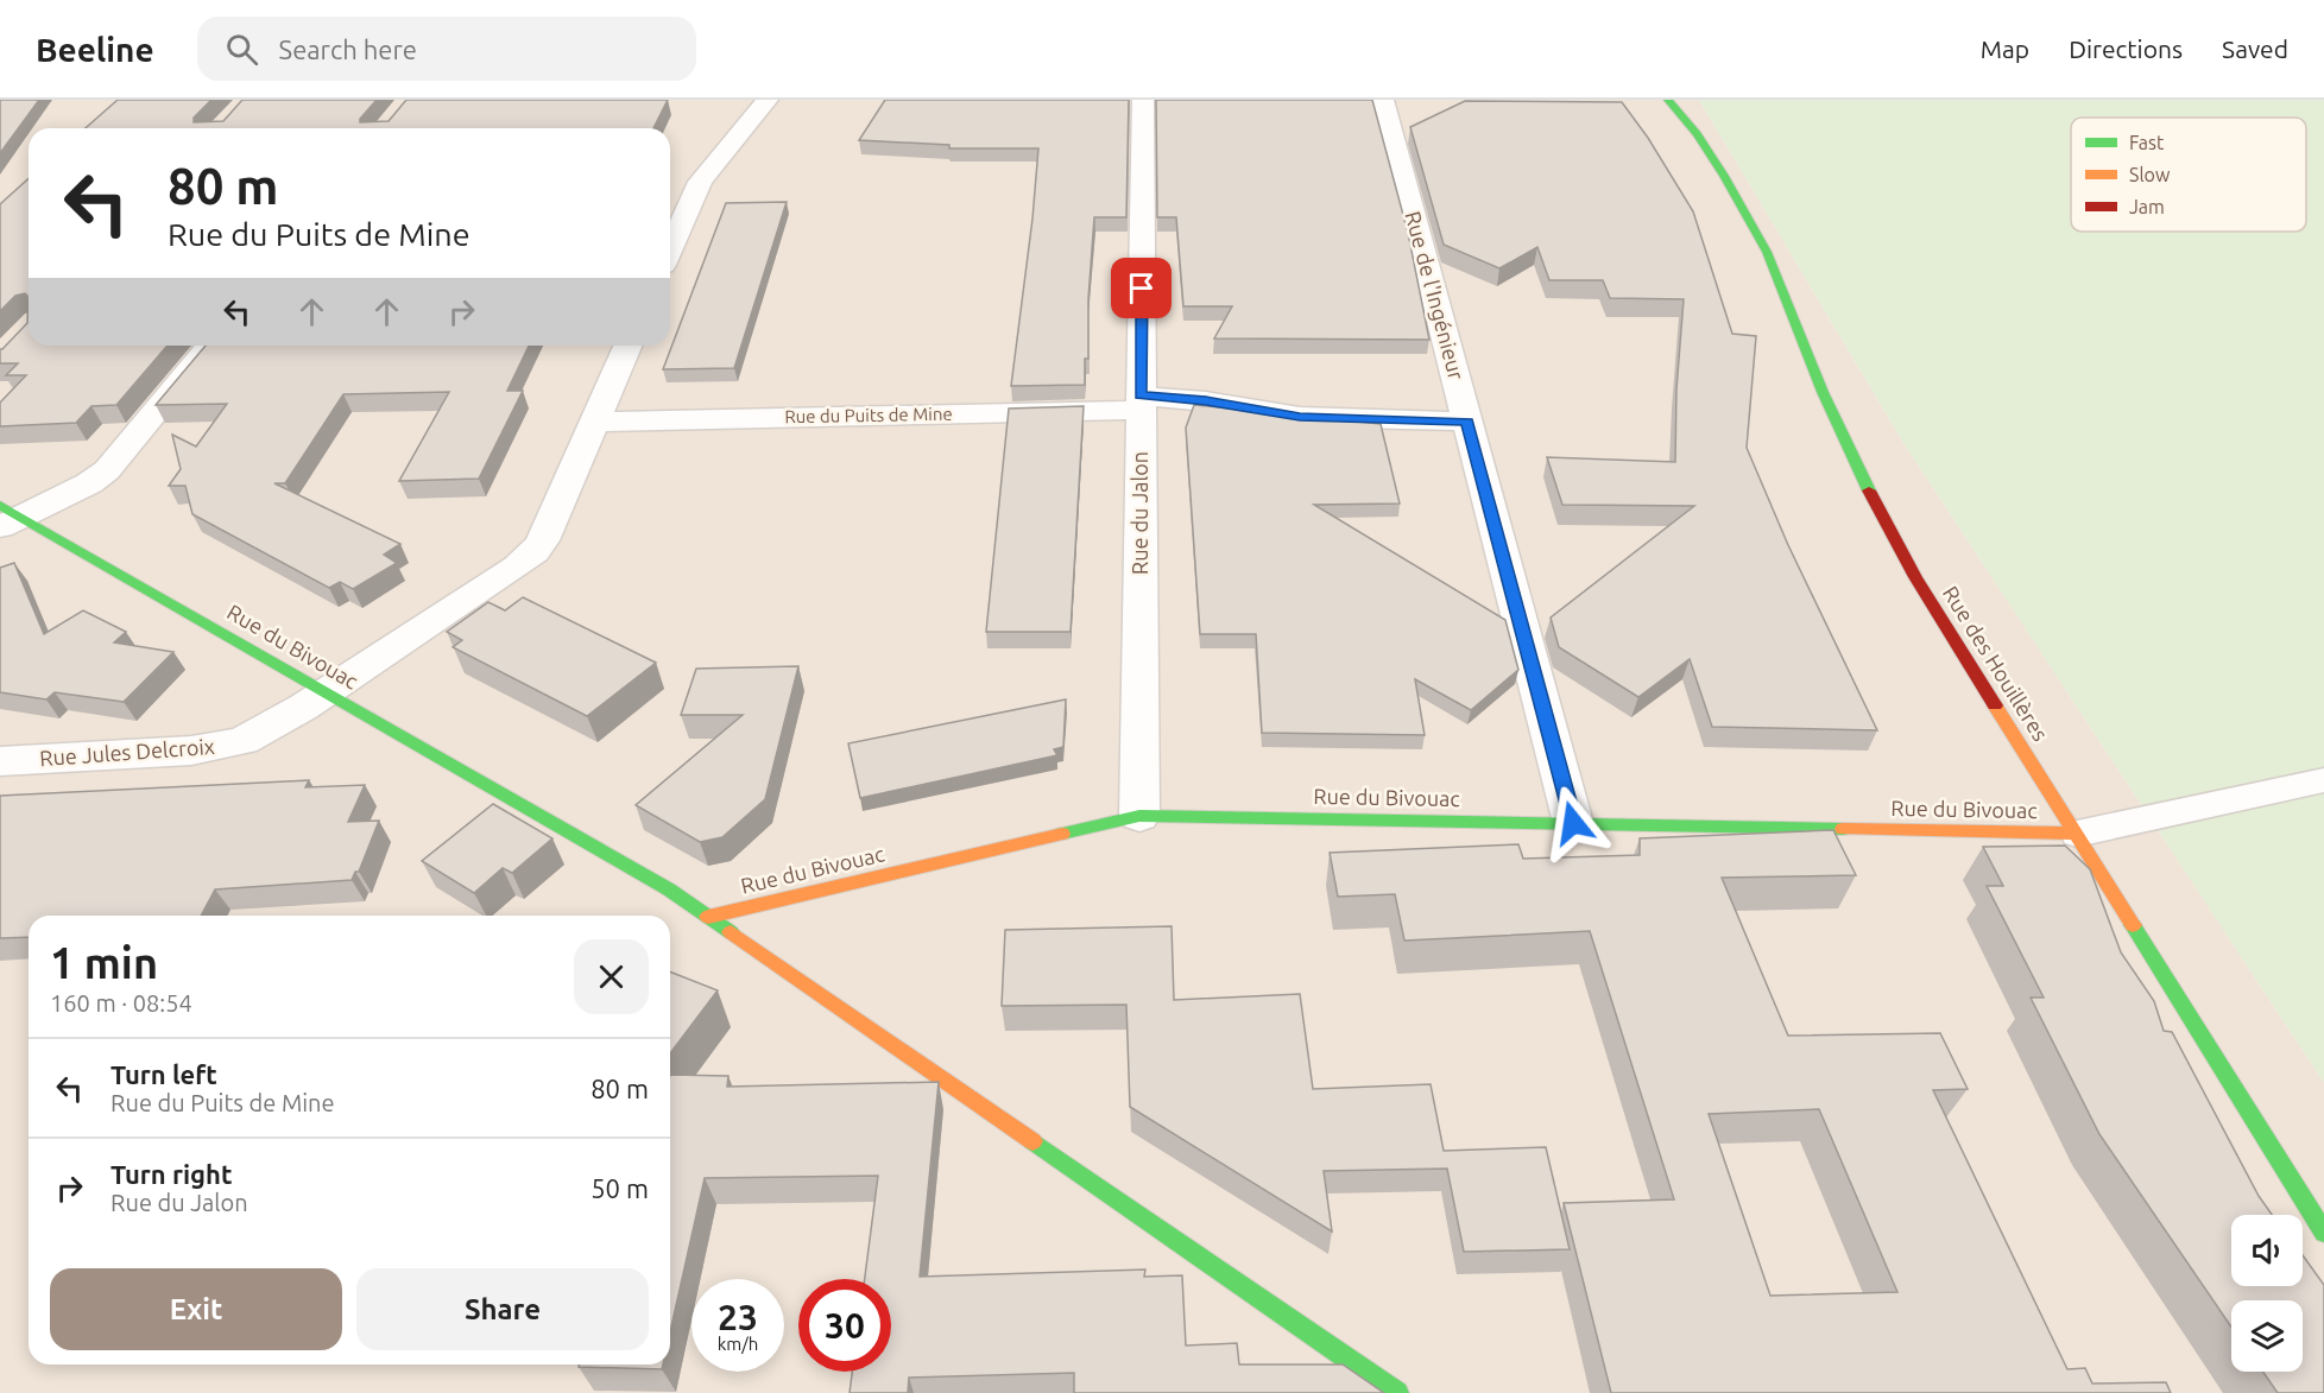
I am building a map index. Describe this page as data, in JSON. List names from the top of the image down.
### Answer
{
  "streets": {
    "street": [
      "Rue de l'Ingénieur",
      "Rue du Puits de Mine",
      "Rue du Jalon",
      "Rue du Bivouac",
      "Rue des Houillères",
      "Rue Jules Delcroix"
    ]
  },
  "crossings": [
    ["Rue de l'Ingénieur", "Rue du Puits de Mine"],
    ["Rue de l'Ingénieur", "Rue du Bivouac"],
    ["Rue du Puits de Mine", "Rue du Jalon"],
    ["Rue du Puits de Mine", "Rue Jules Delcroix"],
    ["Rue du Jalon", "Rue du Bivouac"],
    ["Rue du Bivouac", "Rue des Houillères"],
    ["Rue du Bivouac", "Rue Jules Delcroix"]
  ],
  "legend": ["Fast", "Slow", "Jam"],
  "page": {
    "header": "Beeline",
    "search": "Search here",
    "nav": ["Map", "Directions", "Saved"],
    "turn": ["80 m", "Rue du Puits de Mine"],
    "heading": ["1 min", "160 m · 08:54"],
    "list": [
      {
        "name": "Turn left",
        "note": "Rue du Puits de Mine",
        "value": "80 m"
      },
      {
        "name": "Turn right",
        "note": "Rue du Jalon",
        "value": "50 m"
      }
    ],
    "buttons": ["Exit", "Share"],
    "speed": "23 km/h",
    "limit": "30"
  }
}
